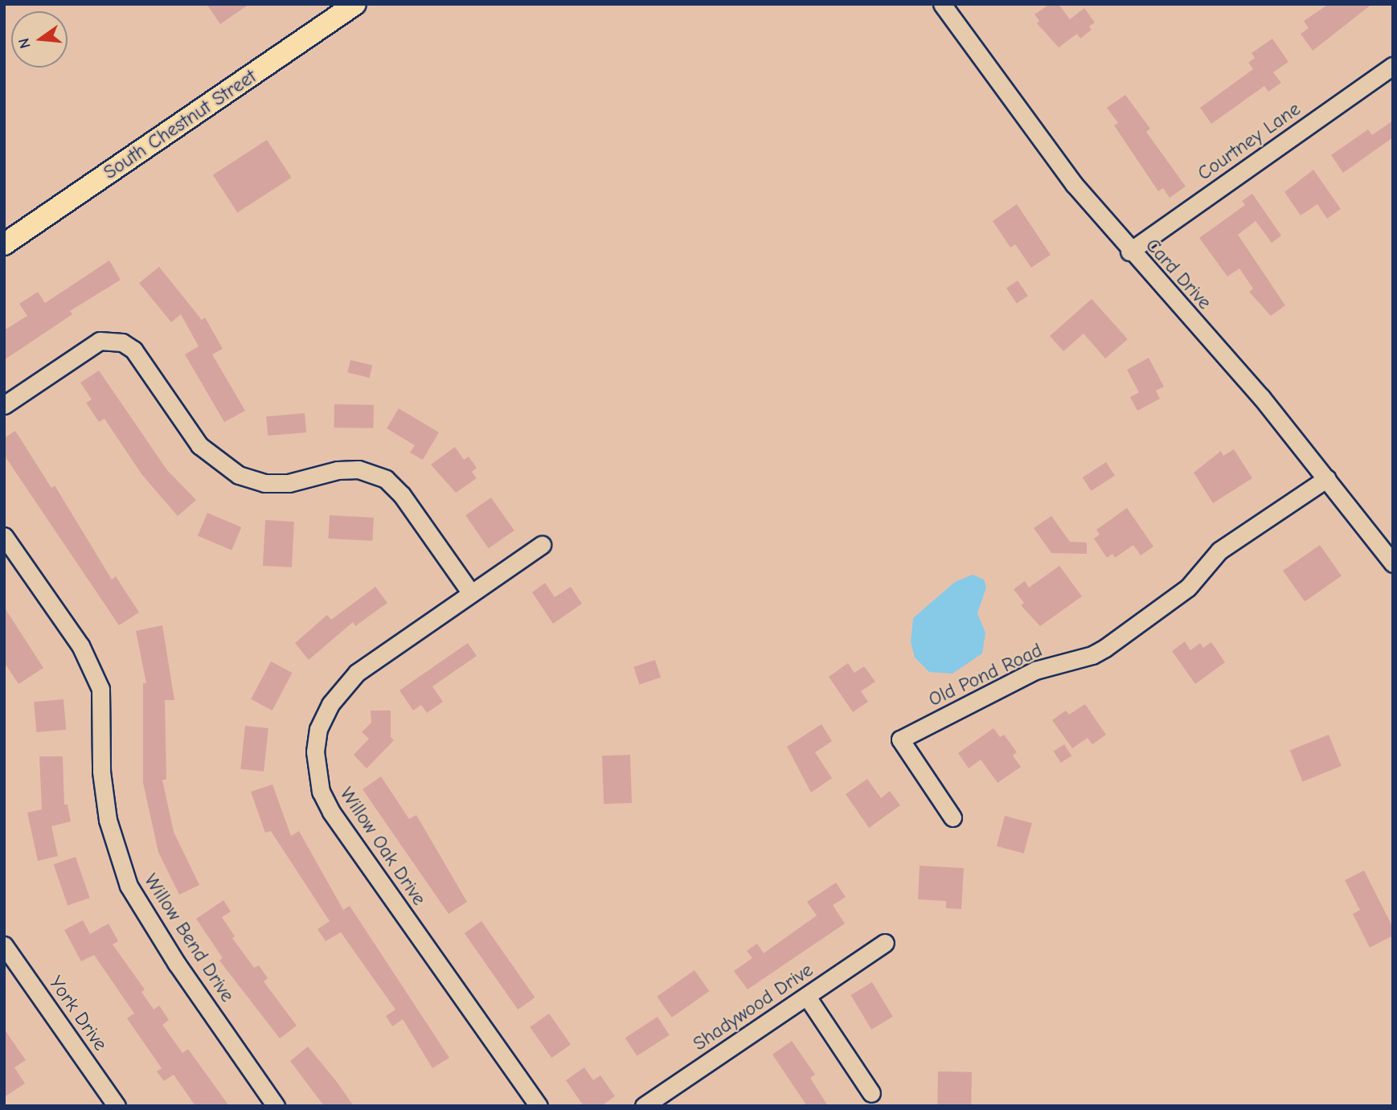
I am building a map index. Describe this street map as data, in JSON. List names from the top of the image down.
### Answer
{
  "streets": {
    "main road": ["South Chestnut Street"],
    "street": [
      "Courtney Lane",
      "Card Drive",
      "Old Pond Road",
      "Willow Oak Drive",
      "Willow Bend Drive",
      "Shadywood Drive",
      "York Drive"
    ]
  },
  "crossings": [
    ["Courtney Lane", "Card Drive"],
    ["Card Drive", "Old Pond Road"]
  ],
  "north": "left"
}
